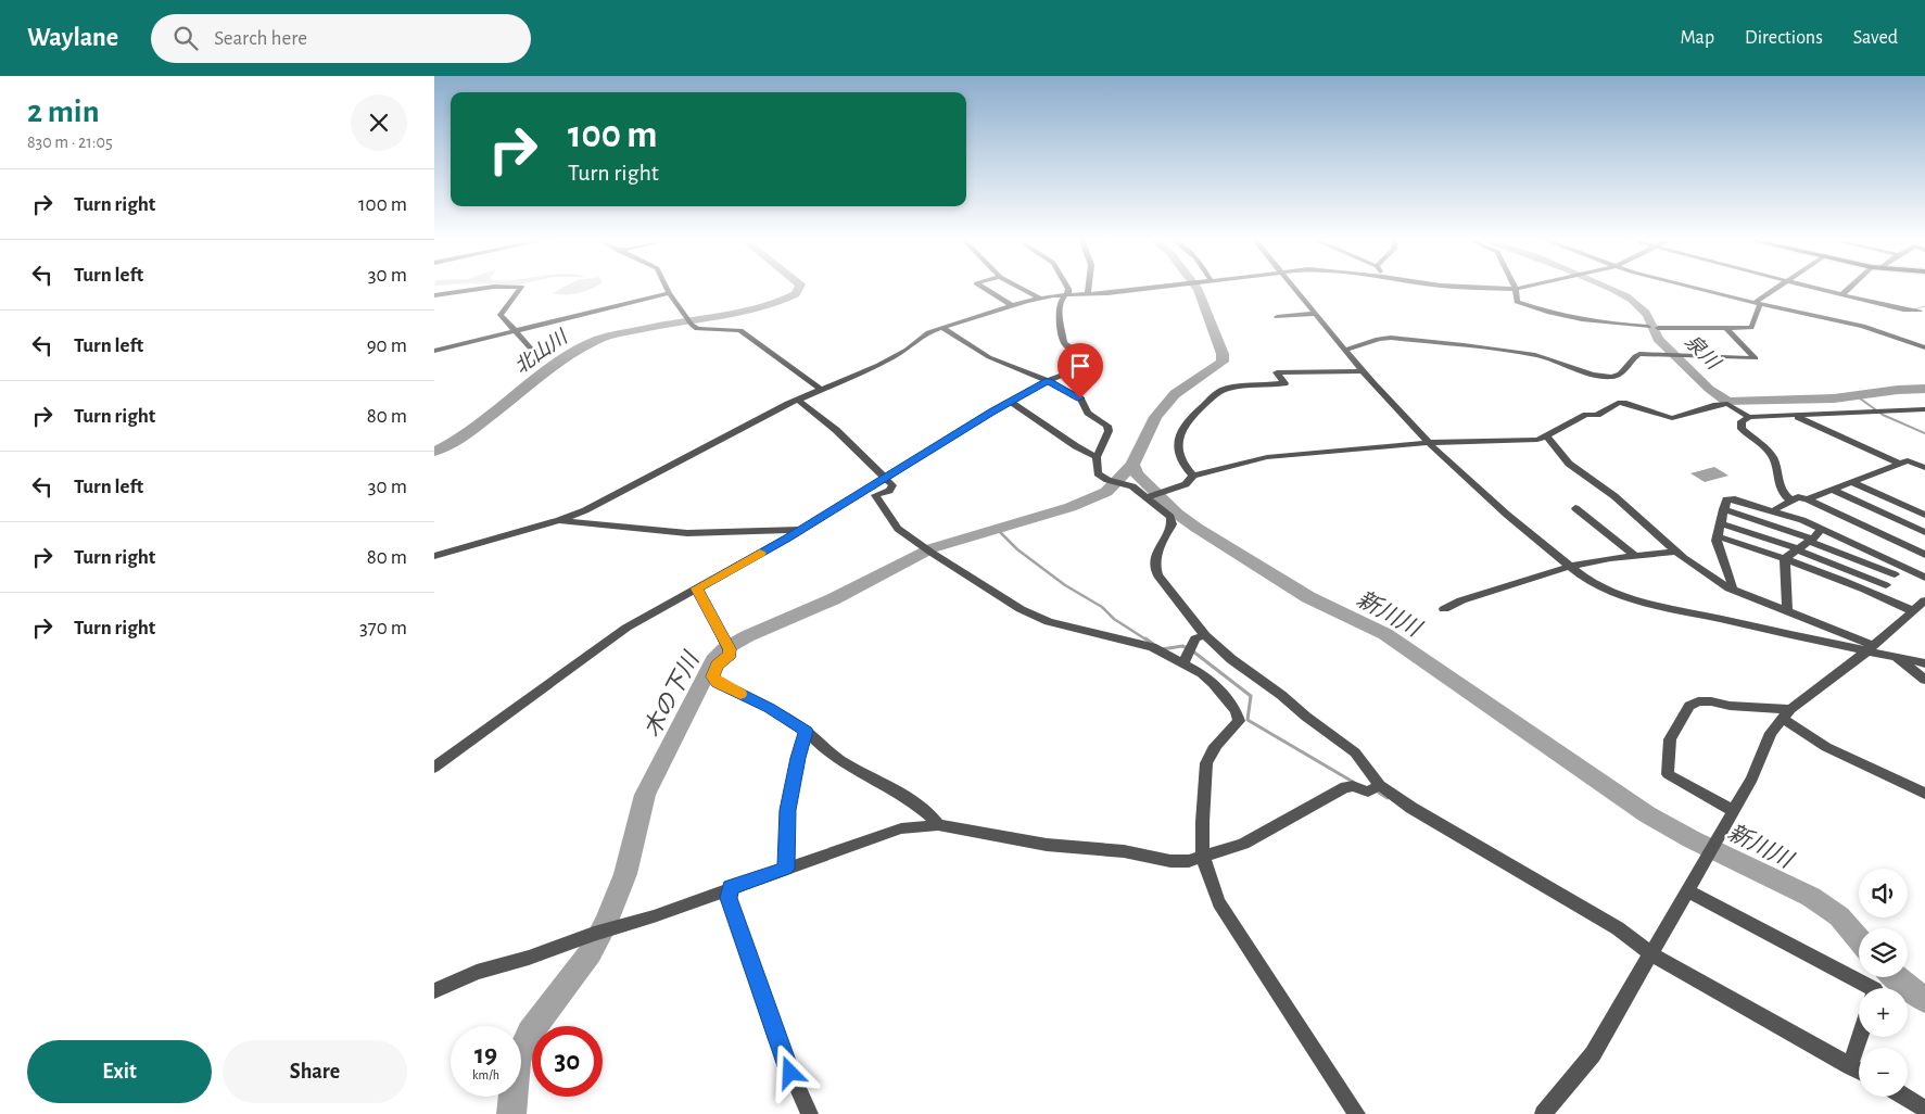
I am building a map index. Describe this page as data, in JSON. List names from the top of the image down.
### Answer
{
  "water": [
    "北山川",
    "泉川",
    "新川川",
    "木の下川"
  ],
  "page": {
    "header": "Waylane",
    "search": "Search here",
    "nav": ["Map", "Directions", "Saved"],
    "heading": ["2 min", "830 m · 21:05"],
    "turn": ["100 m", "Turn right"],
    "list": [
      {
        "name": "Turn right",
        "value": "100 m"
      },
      {
        "name": "Turn left",
        "value": "30 m"
      },
      {
        "name": "Turn left",
        "value": "90 m"
      },
      {
        "name": "Turn right",
        "value": "80 m"
      },
      {
        "name": "Turn left",
        "value": "30 m"
      },
      {
        "name": "Turn right",
        "value": "80 m"
      },
      {
        "name": "Turn right",
        "value": "370 m"
      }
    ],
    "map_buttons": ["+", "−"],
    "speed": "19 km/h",
    "limit": "30",
    "buttons": ["Exit", "Share"]
  }
}
